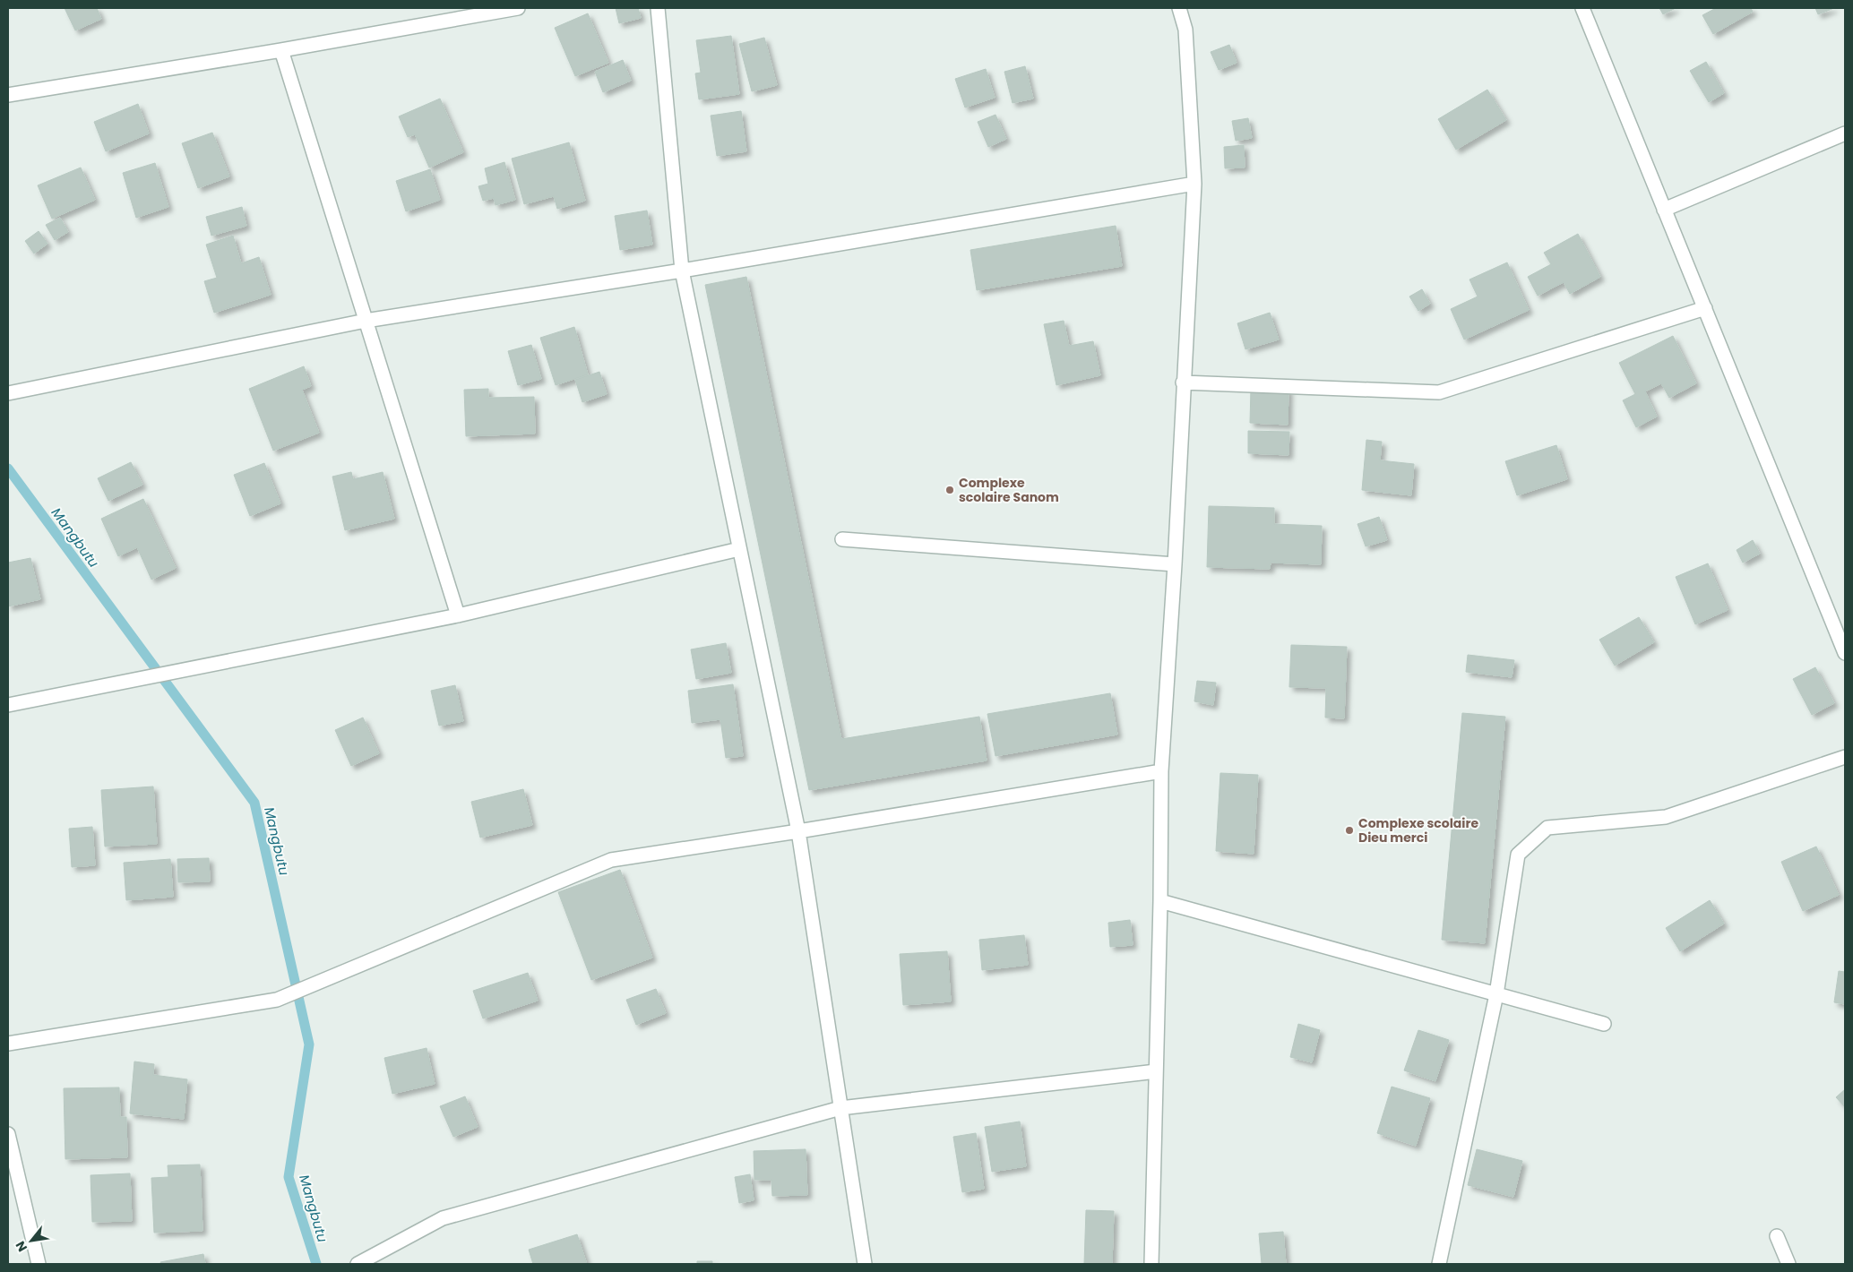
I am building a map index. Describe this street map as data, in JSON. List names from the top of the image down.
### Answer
{
  "water": ["Mangbutu"],
  "places": ["Complexe scolaire Sanom", "Complexe scolaire Dieu merci"],
  "north": "bottom left"
}
